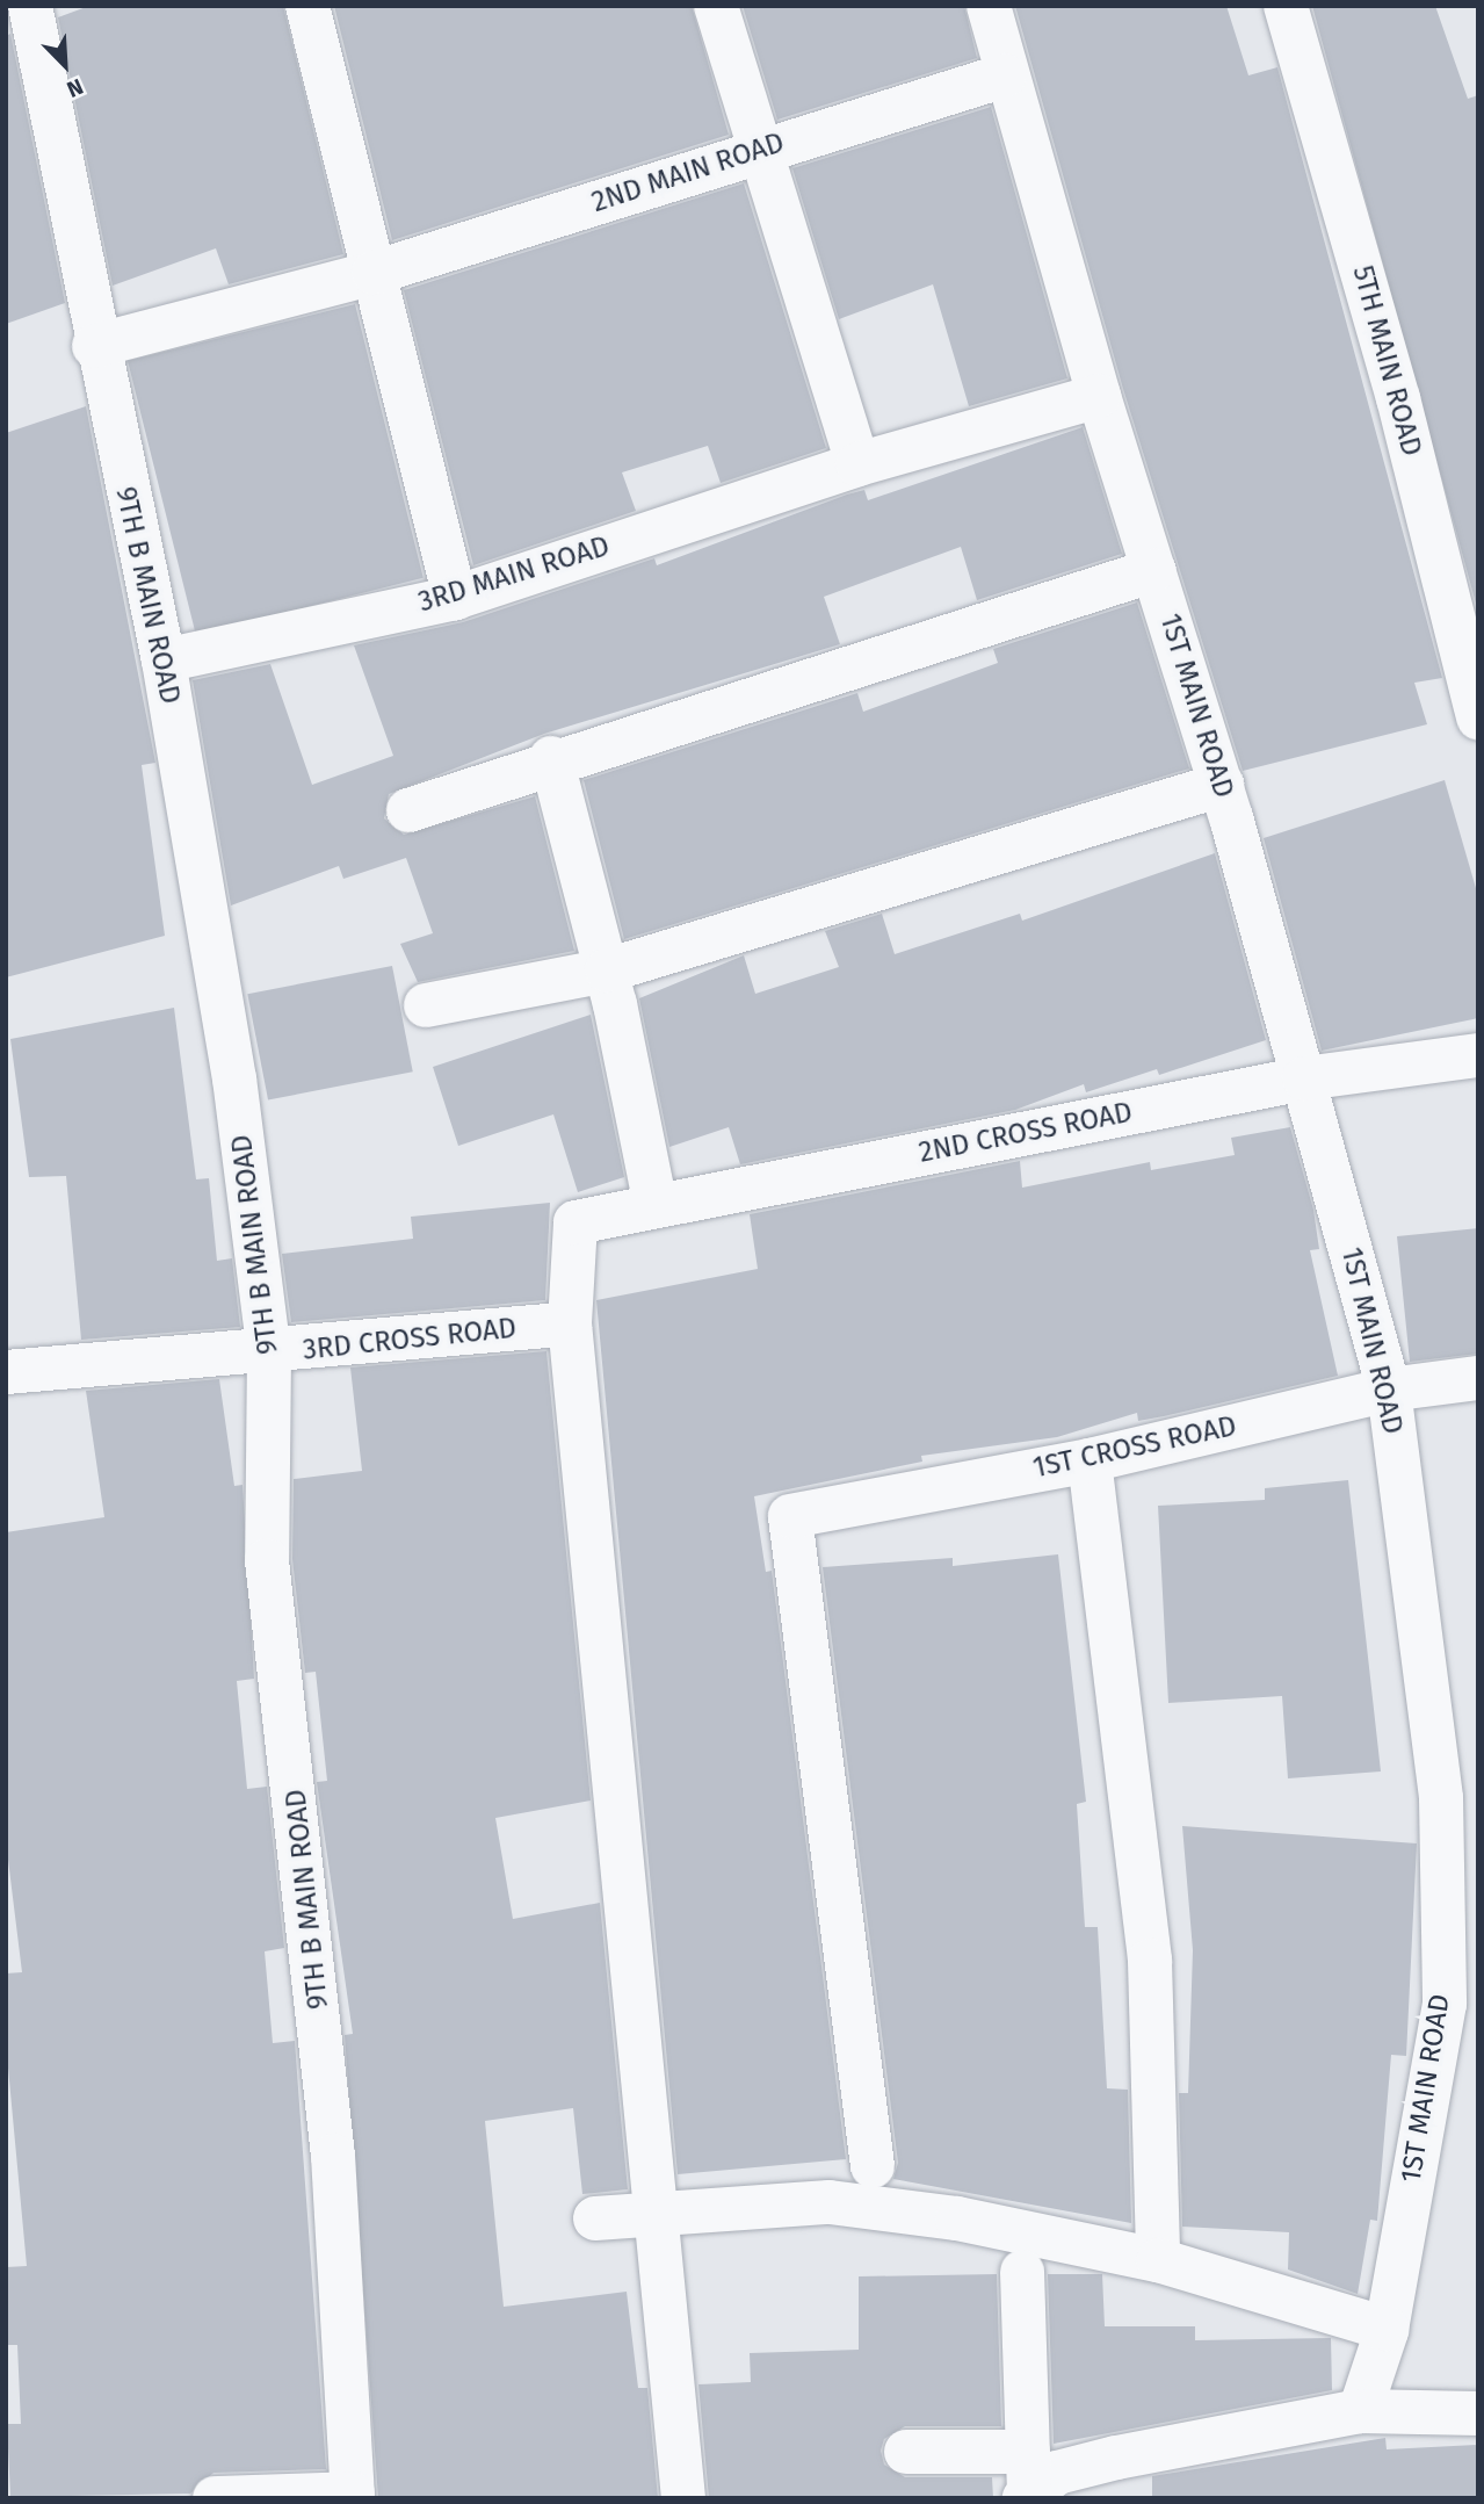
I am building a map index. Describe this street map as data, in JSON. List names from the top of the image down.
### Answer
{
  "streets": {
    "street": [
      "2ND MAIN ROAD",
      "5TH MAIN ROAD",
      "3RD MAIN ROAD",
      "9TH B MAIN ROAD",
      "1ST MAIN ROAD",
      "2ND CROSS ROAD",
      "3RD CROSS ROAD",
      "1ST CROSS ROAD"
    ]
  },
  "crossings": [
    ["2ND MAIN ROAD", "9TH B MAIN ROAD"],
    ["2ND MAIN ROAD", "1ST MAIN ROAD"],
    ["3RD MAIN ROAD", "9TH B MAIN ROAD"],
    ["3RD MAIN ROAD", "1ST MAIN ROAD"],
    ["9TH B MAIN ROAD", "3RD CROSS ROAD"],
    ["1ST MAIN ROAD", "2ND CROSS ROAD"],
    ["1ST MAIN ROAD", "1ST CROSS ROAD"],
    ["2ND CROSS ROAD", "3RD CROSS ROAD"]
  ],
  "north": "bottom right"
}
